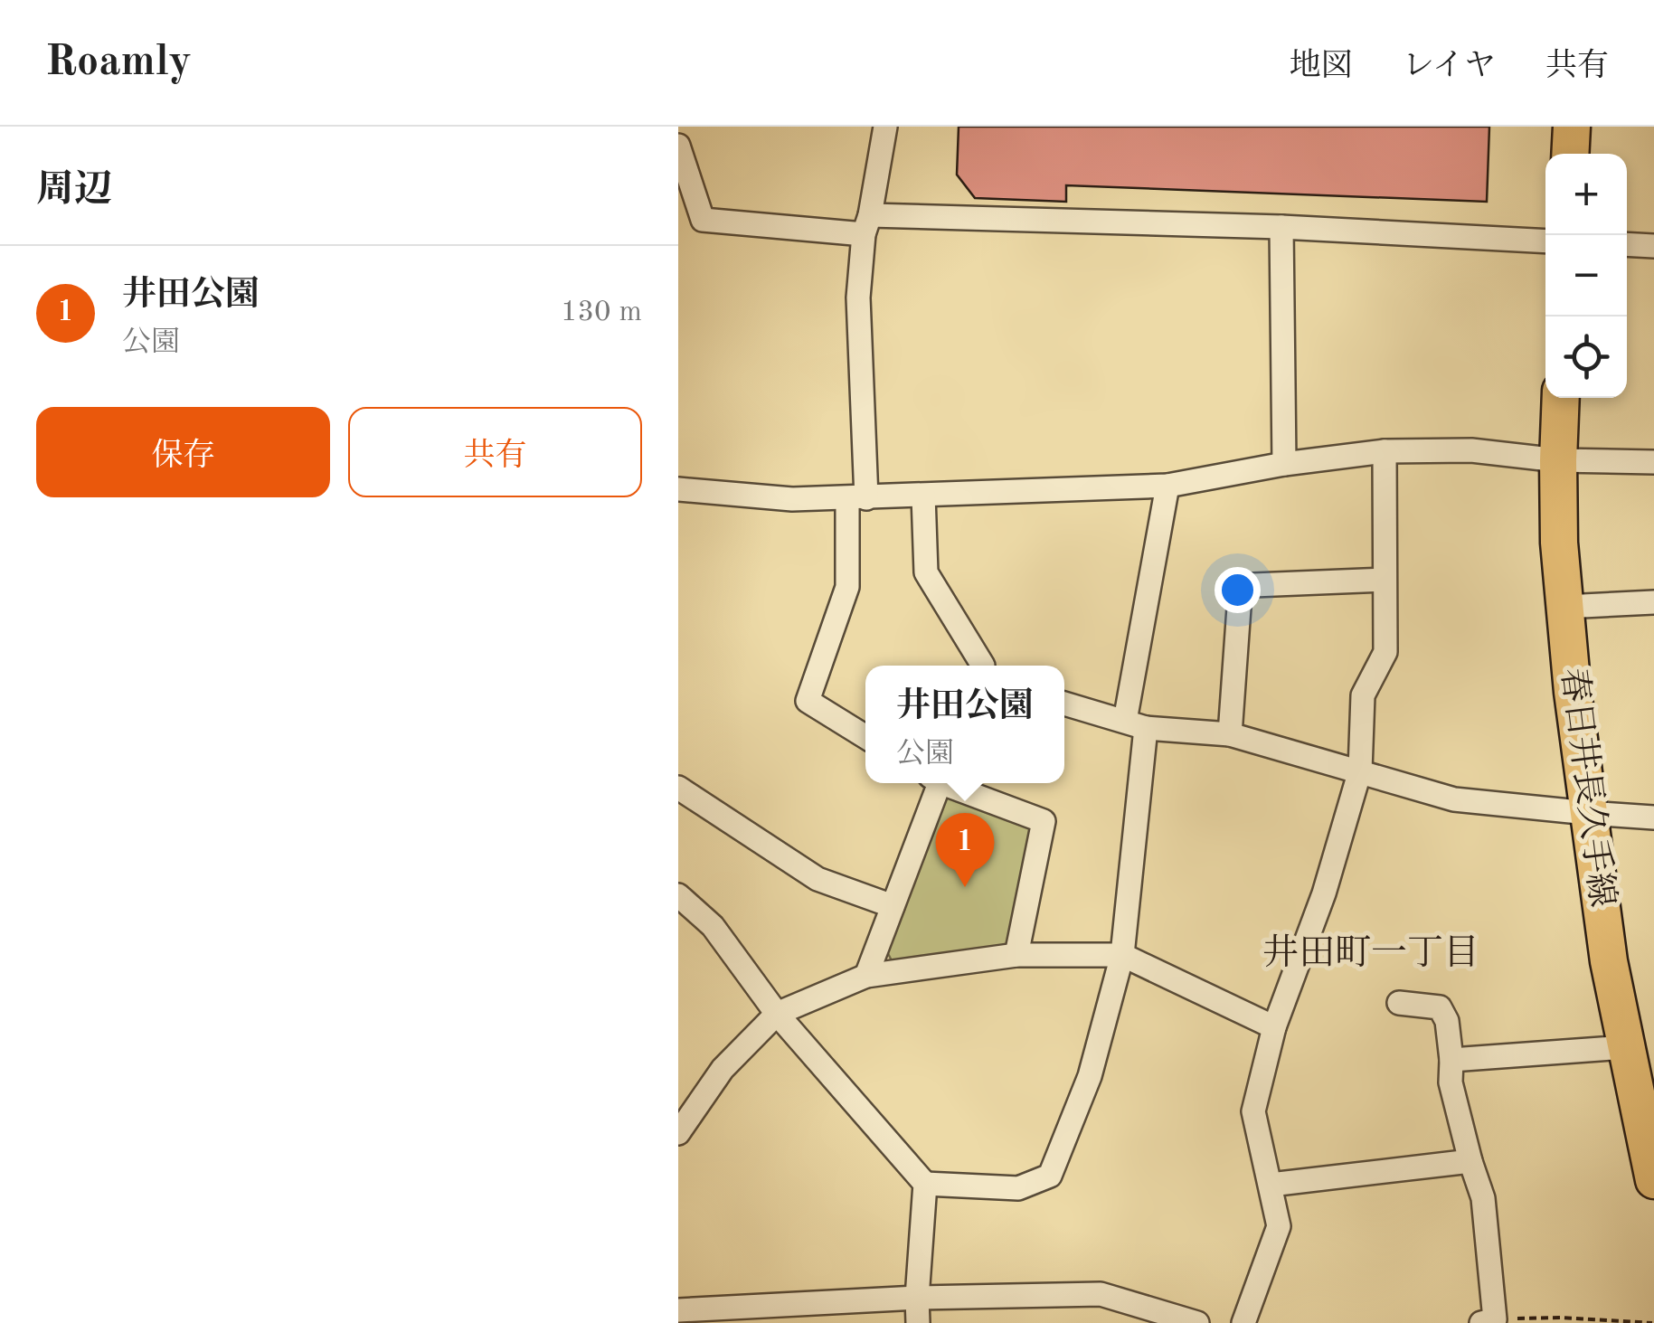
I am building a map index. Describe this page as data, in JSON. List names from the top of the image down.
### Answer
{
  "streets": {
    "main road": ["春日井長久手線"]
  },
  "districts": ["井田町一丁目"],
  "page": {
    "header": "Roamly",
    "nav": ["地図", "レイヤ", "共有"],
    "heading": "周辺",
    "map_buttons": ["+", "−"],
    "list": [
      {
        "mark": "1",
        "name": "井田公園",
        "note": "公園",
        "value": "130 m"
      }
    ],
    "buttons": ["保存", "共有"],
    "popup": ["井田公園", "公園"],
    "pins": "1"
  }
}
